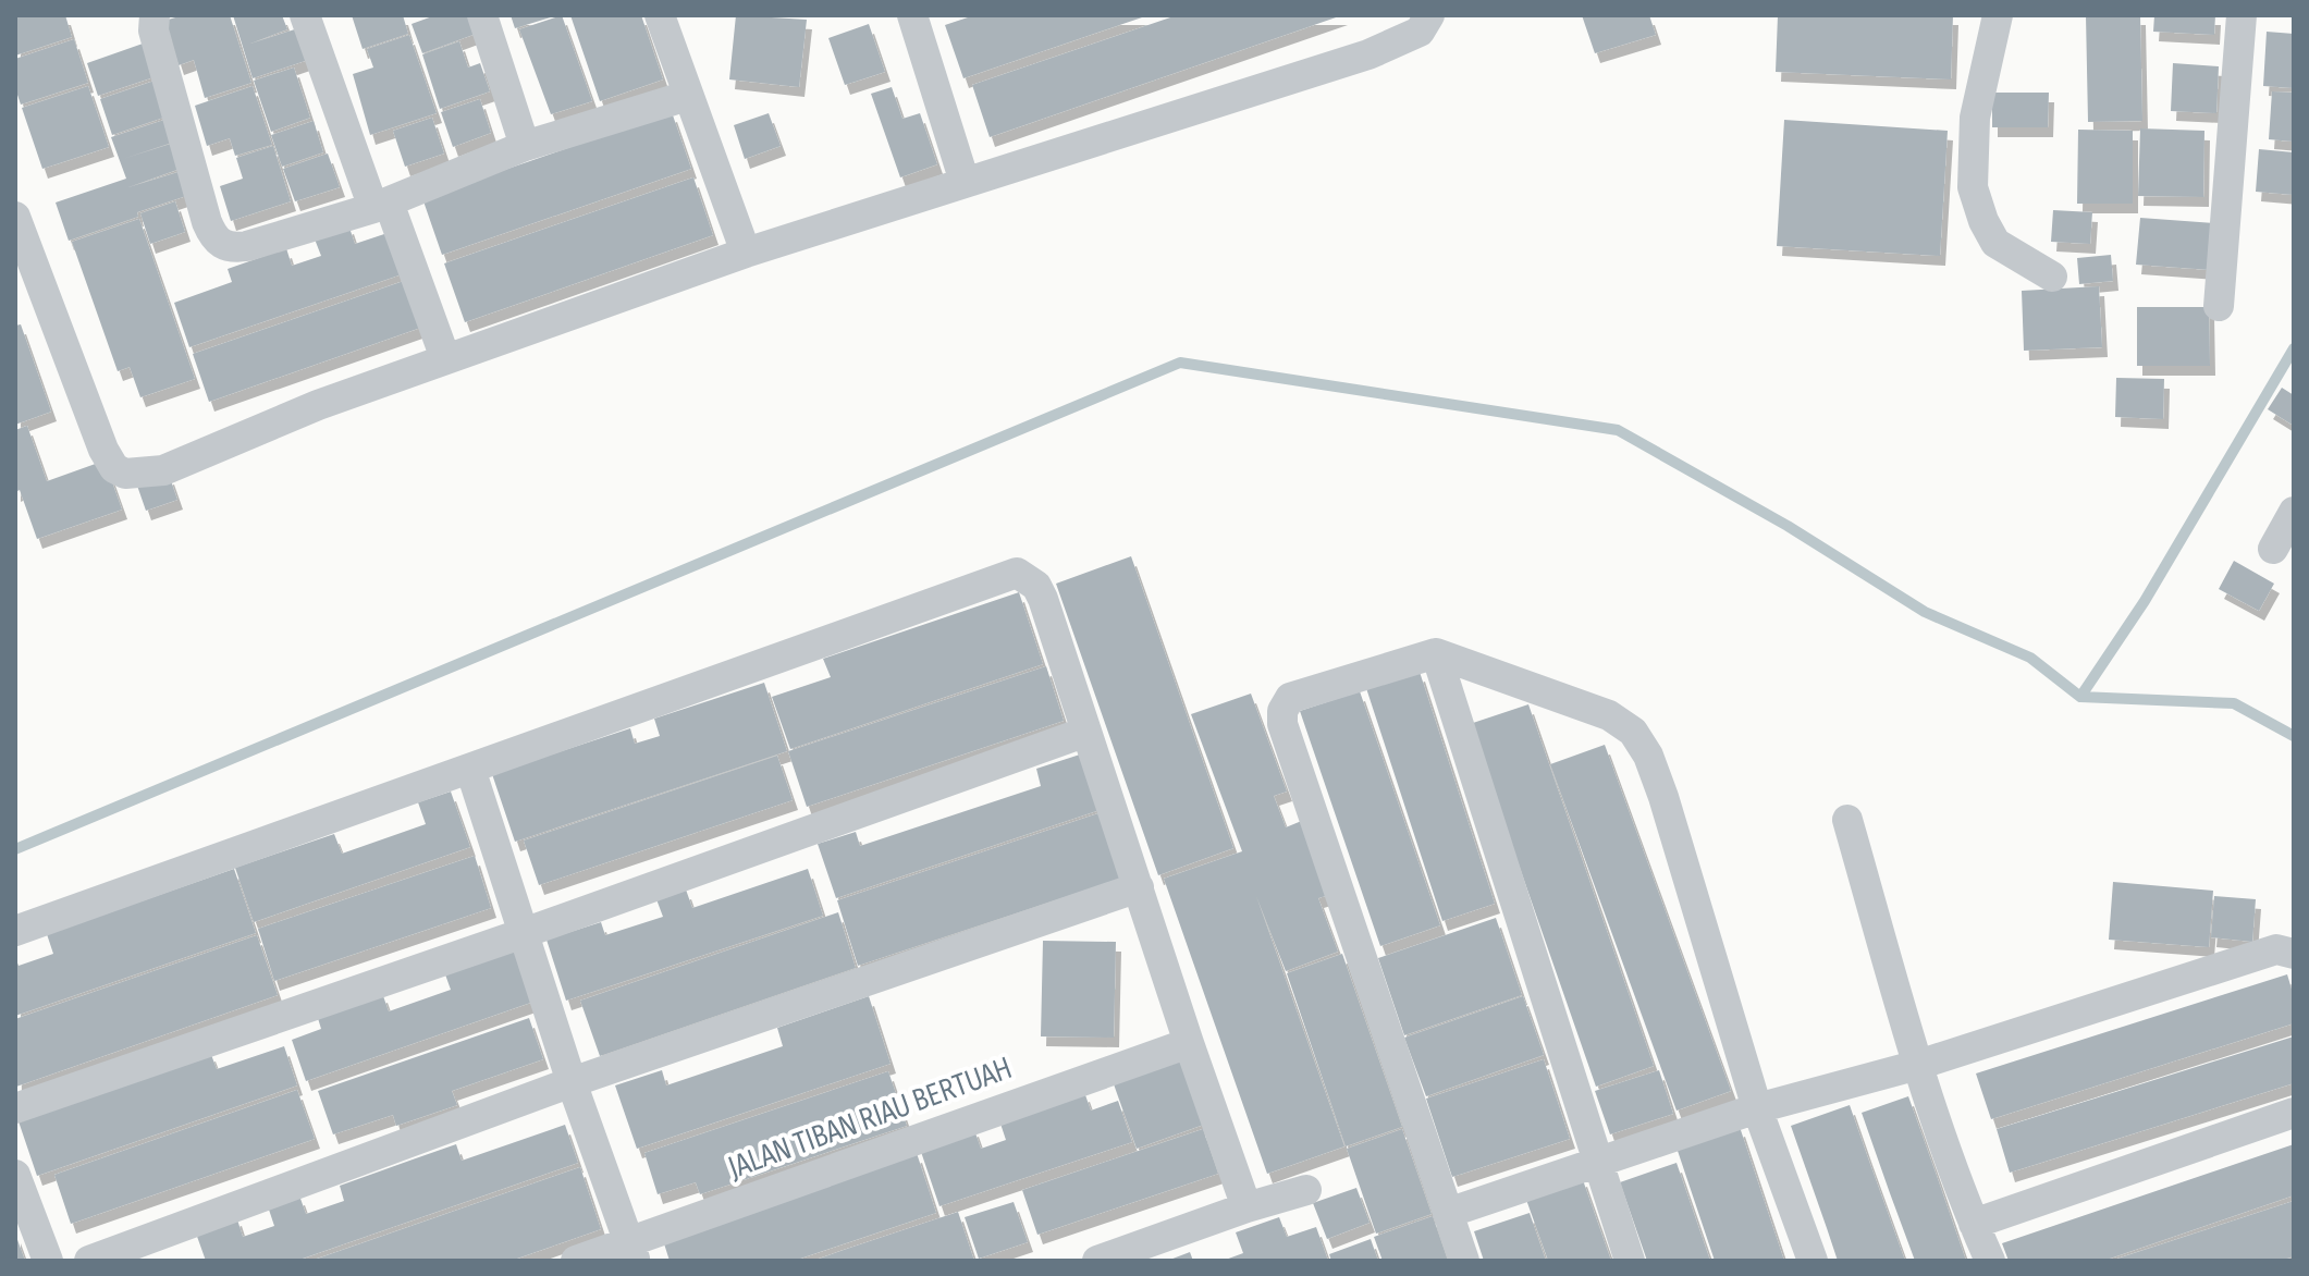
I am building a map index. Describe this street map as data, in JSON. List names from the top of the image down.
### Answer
{
  "streets": {
    "street": ["JALAN TIBAN RIAU BERTUAH"]
  }
}
